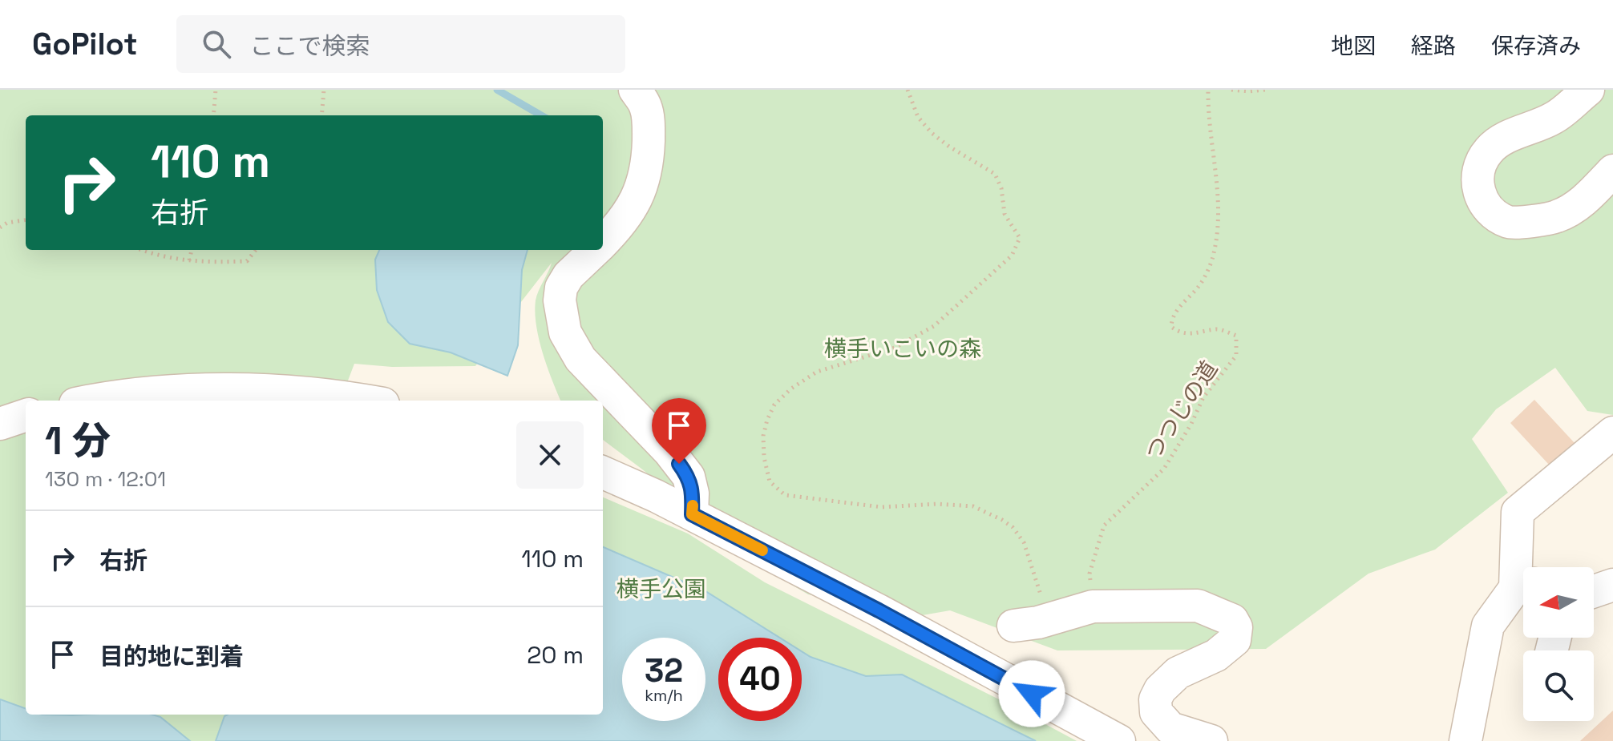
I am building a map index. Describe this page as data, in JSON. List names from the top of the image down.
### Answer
{
  "streets": {
    "path": ["つつじの道"]
  },
  "parks": ["横手いこいの森", "横手公園"],
  "north": "left",
  "page": {
    "header": "GoPilot",
    "search": "ここで検索",
    "nav": ["地図", "経路", "保存済み"],
    "turn": ["110 m", "右折"],
    "heading": ["1 分", "130 m · 12:01"],
    "list": [
      {
        "name": "右折",
        "value": "110 m"
      },
      {
        "name": "目的地に到着",
        "value": "20 m"
      }
    ],
    "speed": "32 km/h",
    "limit": "40"
  }
}
